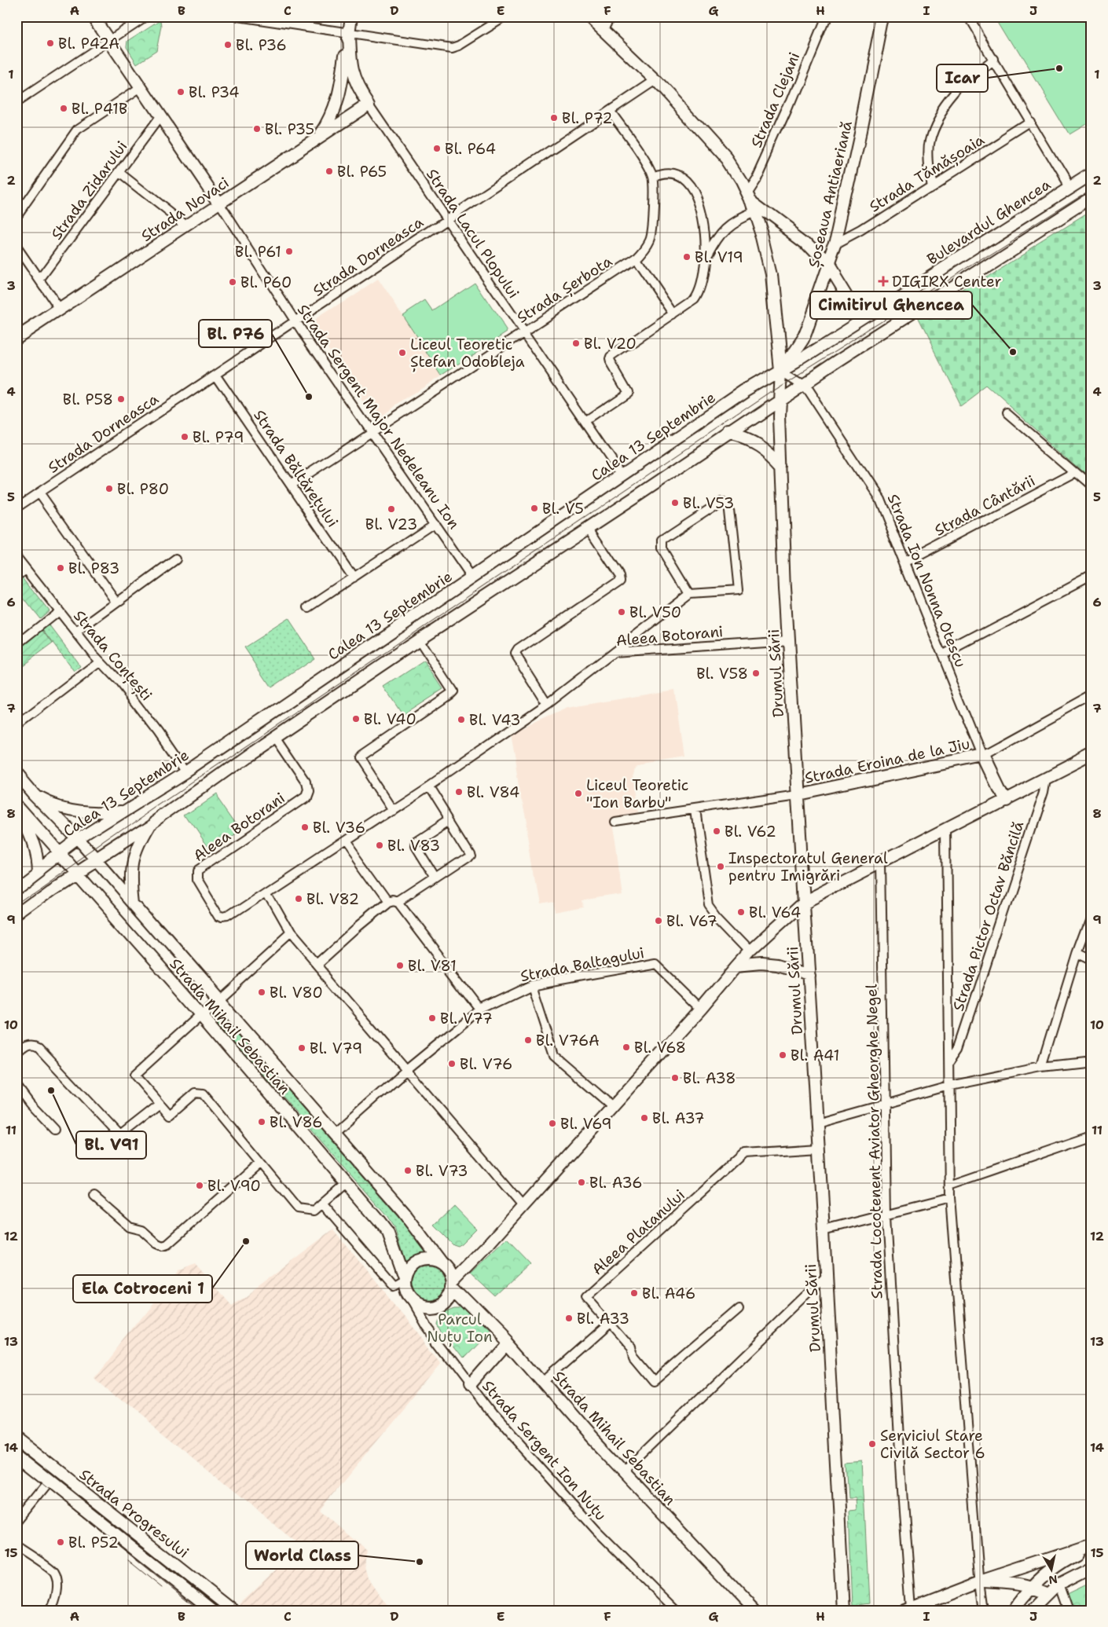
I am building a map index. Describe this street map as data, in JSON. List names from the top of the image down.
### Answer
{
  "streets": {
    "main road": [
      "Șoseaua Antiaeriană",
      "Strada Novaci",
      "Bulevardul Ghencea",
      "Strada Sergent Major Nedeleanu Ion",
      "Calea 13 Septembrie",
      "Strada Ion Nonna Otescu",
      "Drumul Sării",
      "Strada Eroina de la Jiu",
      "Strada Mihail Sebastian",
      "Strada Progresului"
    ],
    "street": [
      "Strada Clejani",
      "Strada Tămășoaia",
      "Strada Zidarului",
      "Strada Lacul Plopului",
      "Strada Dorneasca",
      "Strada Șerbota",
      "Strada Băltărețului",
      "Strada Cântării",
      "Aleea Botorani",
      "Strada Conțești",
      "Strada Pictor Octav Băncilă",
      "Strada Baltagului",
      "Strada Locotenent Aviator Gheorghe Negel",
      "Aleea Platanului",
      "Strada Sergent Ion Nuțu"
    ]
  },
  "crossings": [
    ["Strada Clejani", "Drumul Sării"],
    ["Strada Tămășoaia", "Șoseaua Antiaeriană"],
    ["Strada Zidarului", "Strada Sergent Major Nedeleanu Ion"],
    ["Șoseaua Antiaeriană", "Bulevardul Ghencea"],
    ["Șoseaua Antiaeriană", "Calea 13 Septembrie"],
    ["Șoseaua Antiaeriană", "Drumul Sării"],
    ["Strada Novaci", "Strada Lacul Plopului"],
    ["Strada Novaci", "Strada Sergent Major Nedeleanu Ion"],
    ["Bulevardul Ghencea", "Calea 13 Septembrie"],
    ["Bulevardul Ghencea", "Drumul Sării"],
    ["Strada Lacul Plopului", "Strada Dorneasca"],
    ["Strada Lacul Plopului", "Strada Șerbota"],
    ["Strada Lacul Plopului", "Calea 13 Septembrie"],
    ["Strada Dorneasca", "Strada Șerbota"],
    ["Strada Dorneasca", "Strada Sergent Major Nedeleanu Ion"],
    ["Strada Dorneasca", "Strada Băltărețului"],
    ["Strada Dorneasca", "Drumul Sării"],
    ["Strada Șerbota", "Strada Sergent Major Nedeleanu Ion"],
    ["Strada Șerbota", "Strada Băltărețului"],
    ["Strada Sergent Major Nedeleanu Ion", "Calea 13 Septembrie"],
    ["Calea 13 Septembrie", "Strada Conțești"],
    ["Calea 13 Septembrie", "Drumul Sării"],
    ["Calea 13 Septembrie", "Strada Mihail Sebastian"],
    ["Strada Cântării", "Strada Ion Nonna Otescu"],
    ["Strada Ion Nonna Otescu", "Strada Eroina de la Jiu"],
    ["Aleea Botorani", "Drumul Sării"],
    ["Drumul Sării", "Strada Eroina de la Jiu"],
    ["Drumul Sării", "Aleea Platanului"],
    ["Strada Baltagului", "Strada Mihail Sebastian"],
    ["Strada Mihail Sebastian", "Strada Sergent Ion Nuțu"]
  ],
  "parks": ["Parcul Nuțu Ion"],
  "places": {
    "other": [
      "Bl. P42A",
      "Bl. P36",
      "Icar",
      "Bl. P34",
      "Bl. P41B",
      "Bl. P72",
      "Bl. P35",
      "Bl. P64",
      "Bl. P65",
      "Bl. P61",
      "Bl. V19",
      "Bl. P60",
      "Bl. V20",
      "Cimitirul Ghencea",
      "Liceul Teoretic Ștefan Odobleja",
      "Bl. P76",
      "Bl. P58",
      "Bl. P79",
      "Bl. P80",
      "Bl. V53",
      "Bl. V5",
      "Bl. V23",
      "Bl. P83",
      "Bl. V50",
      "Bl. V58",
      "Bl. V40",
      "Bl. V43",
      "Bl. V84",
      "Liceul Teoretic \"Ion Barbu\"",
      "Bl. V36",
      "Bl. V62",
      "Bl. V83",
      "Inspectoratul General pentru Imigrări",
      "Bl. V82",
      "Bl. V64",
      "Bl. V67",
      "Bl. V81",
      "Bl. V80",
      "Bl. V77",
      "Bl. V76A",
      "Bl. V68",
      "Bl. V79",
      "Bl. A41",
      "Bl. V76",
      "Bl. A38",
      "Bl. V91",
      "Bl. A37",
      "Bl. V86",
      "Bl. V69",
      "Bl. V73",
      "Bl. A36",
      "Bl. V90",
      "Ela Cotroceni 1",
      "Bl. A46",
      "Bl. A33",
      "Serviciul Stare Civilă Sector 6",
      "Bl. P52",
      "World Class"
    ],
    "health": ["DIGIRX Center"]
  },
  "north": "bottom",
  "grid": {
    "columns": [
      "A",
      "B",
      "C",
      "D",
      "E",
      "F",
      "G",
      "H",
      "I",
      "J"
    ],
    "rows": [
      "1",
      "2",
      "3",
      "4",
      "5",
      "6",
      "7",
      "8",
      "9",
      "10",
      "11",
      "12",
      "13",
      "14",
      "15"
    ]
  }
}
